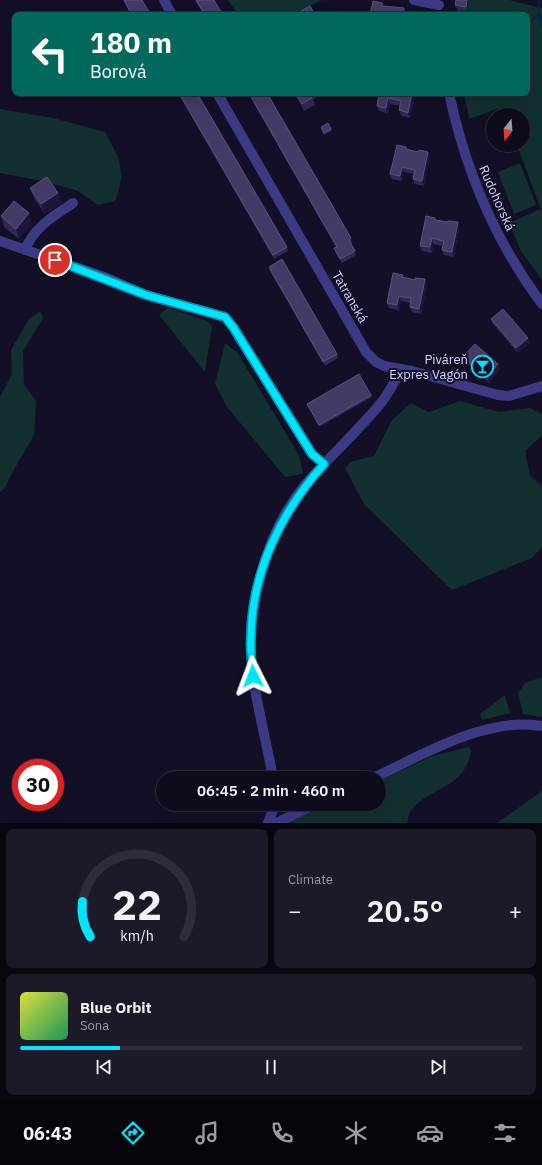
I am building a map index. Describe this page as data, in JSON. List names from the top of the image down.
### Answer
{
  "streets": {
    "street": ["Rudohorská", "Tatranská"]
  },
  "places": {
    "bar": ["Piváreň Expres Vagón"]
  },
  "north": "bottom",
  "page": {
    "turn": ["180 m", "Borová"],
    "limit": "30",
    "trip": "06:45 · 2 min · 460 m",
    "tile": "Climate",
    "heat": ["−", "20.5°", "+"],
    "song": ["Blue Orbit", "Sona"],
    "tabs": "06:43",
    "gauge": ["22", "km/h"]
  }
}
